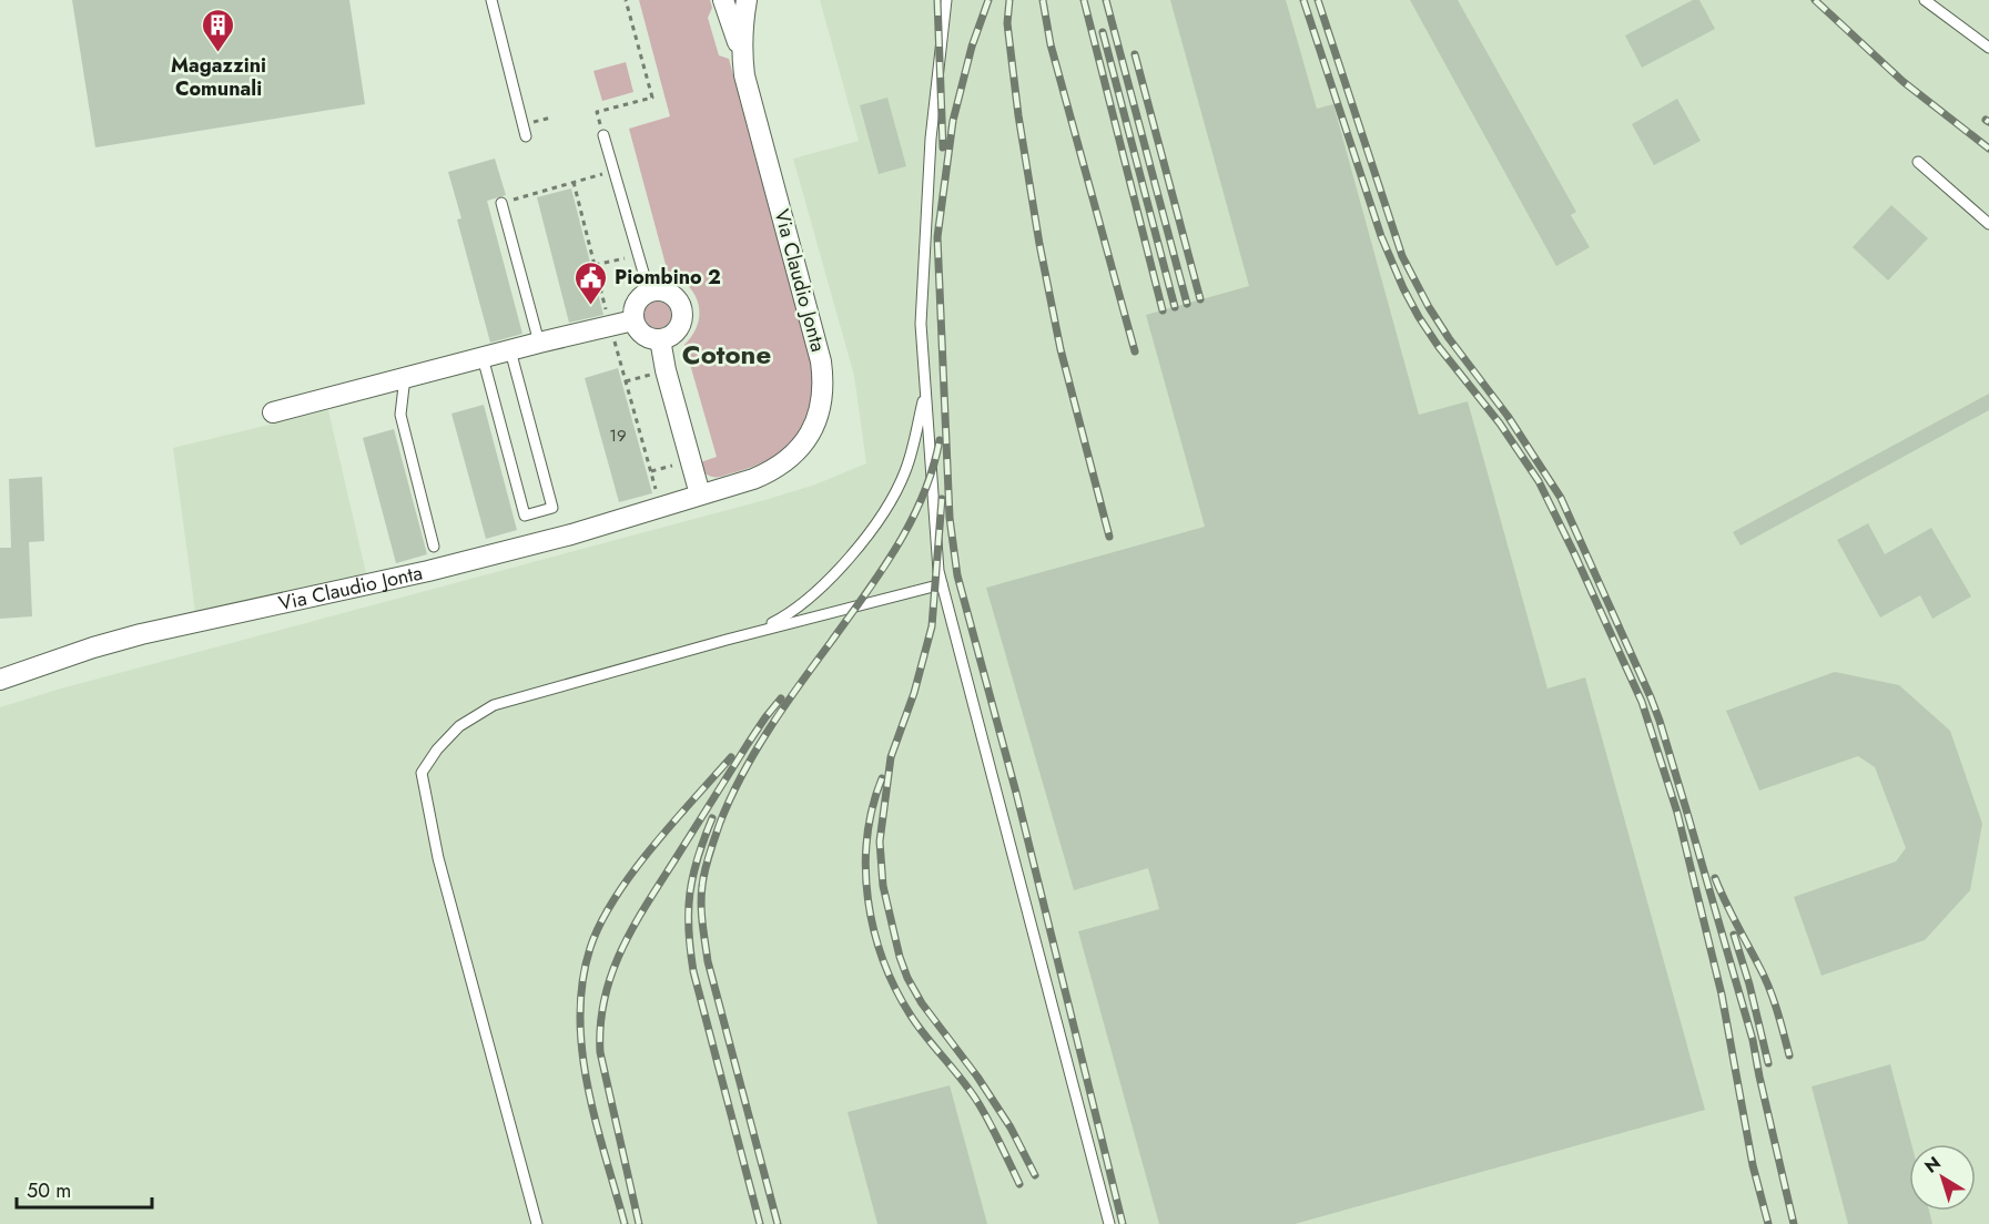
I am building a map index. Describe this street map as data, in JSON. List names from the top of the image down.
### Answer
{
  "streets": {
    "street": ["Via Claudio Jonta"]
  },
  "districts": ["Cotone"],
  "places": {
    "building": ["Magazzini Comunali"],
    "public building": ["Piombino 2"]
  },
  "house_numbers": ["19"],
  "scale_bar": "50 m",
  "north": "top left"
}
